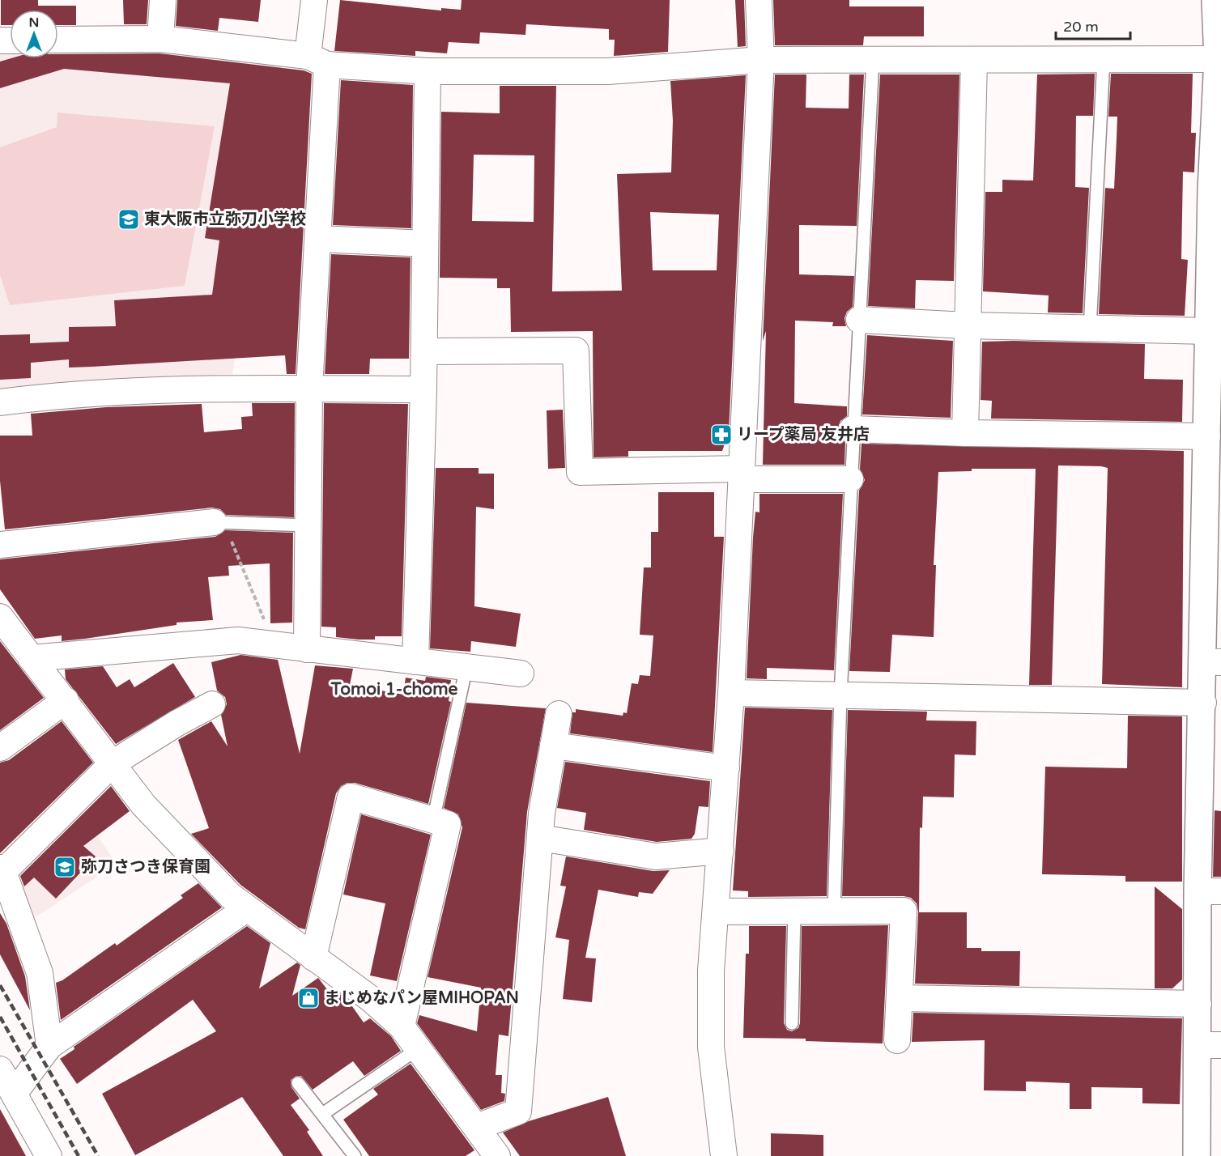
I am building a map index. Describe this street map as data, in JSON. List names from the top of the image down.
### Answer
{
  "districts": ["Tomoi 1-chome"],
  "places": {
    "school or university": ["東大阪市立弥刀小学校", "弥刀さつき保育園"],
    "pharmacy": ["リープ薬局 友井店"],
    "shop": ["まじめなパン屋MIHOPAN"]
  },
  "scale_bar": "20 m",
  "north": "top"
}
